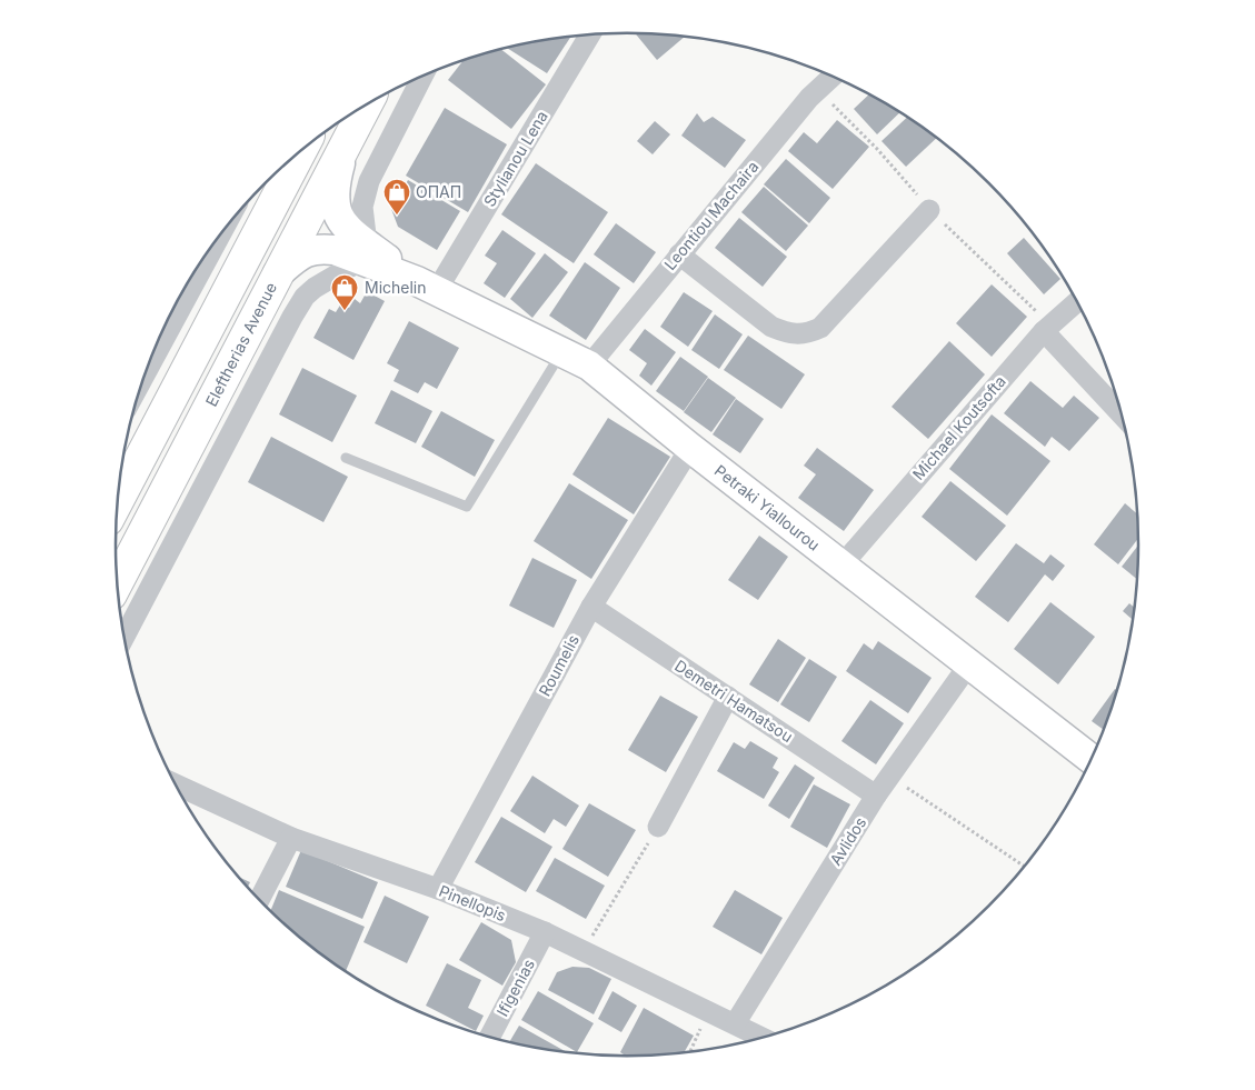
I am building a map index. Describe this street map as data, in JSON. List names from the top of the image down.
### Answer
{
  "streets": {
    "highway": ["Eleftherias Avenue"],
    "street": [
      "Stylianou Lena",
      "Leontiou Machaira",
      "Michael Koutsofta",
      "Petraki Yiallourou",
      "Roumelis",
      "Demetri Hamatsou",
      "Avlidos",
      "Pinellopis",
      "Ifigenias"
    ]
  },
  "crossings": [
    ["Stylianou Lena", "Petraki Yiallourou"],
    ["Leontiou Machaira", "Petraki Yiallourou"],
    ["Eleftherias Avenue", "Petraki Yiallourou"],
    ["Michael Koutsofta", "Petraki Yiallourou"],
    ["Petraki Yiallourou", "Roumelis"],
    ["Petraki Yiallourou", "Avlidos"],
    ["Roumelis", "Demetri Hamatsou"],
    ["Roumelis", "Pinellopis"],
    ["Demetri Hamatsou", "Avlidos"],
    ["Avlidos", "Pinellopis"],
    ["Pinellopis", "Ifigenias"]
  ],
  "places": {
    "shop": ["ΟΠΑΠ", "Michelin"]
  }
}
